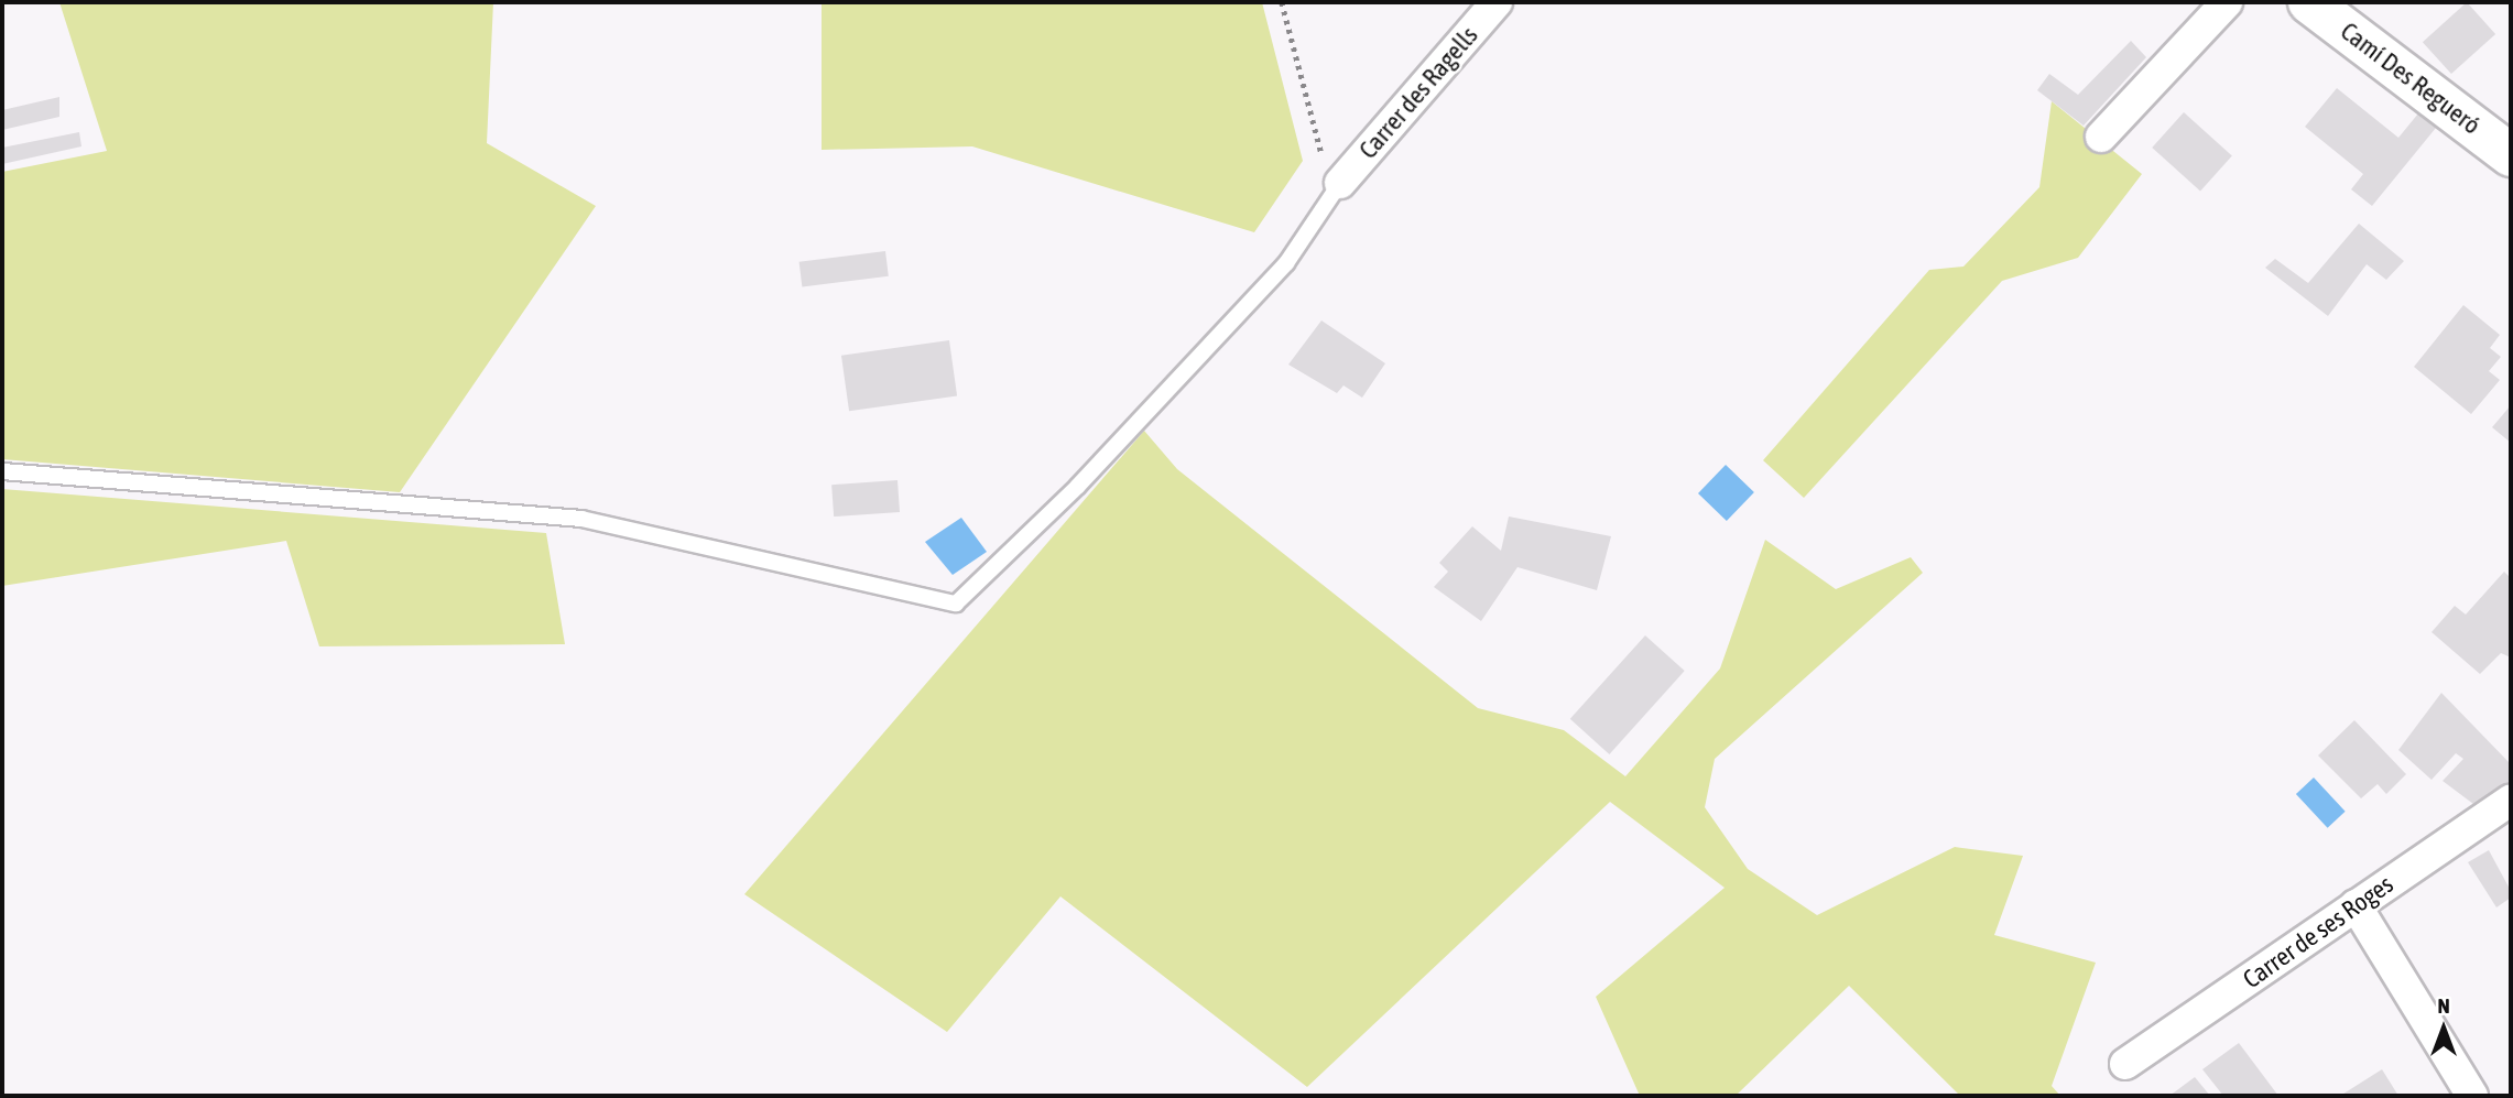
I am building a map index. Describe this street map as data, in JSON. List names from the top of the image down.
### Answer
{
  "streets": {
    "street": ["Camí Des Regueró", "Carrer des Ragells", "Carrer de ses Roges"]
  },
  "north": "top"
}
